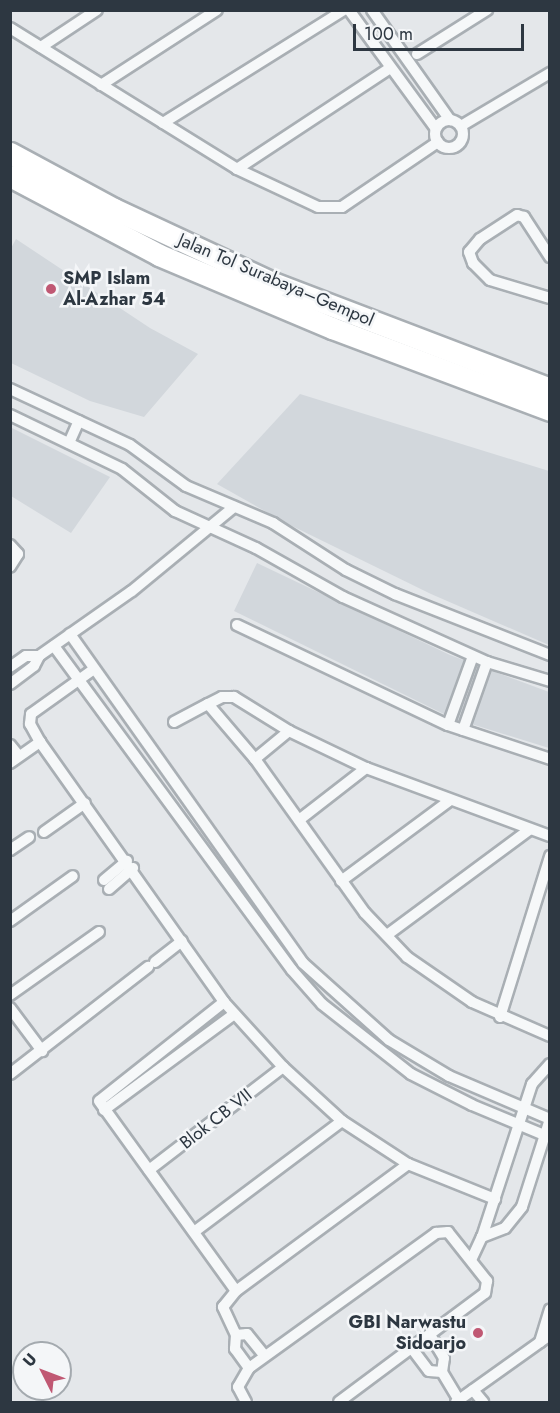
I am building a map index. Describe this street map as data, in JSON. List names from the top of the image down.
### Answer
{
  "streets": {
    "highway": ["Jalan Tol Surabaya–Gempol"],
    "street": ["Blok CB VII"]
  },
  "places": ["SMP Islam Al-Azhar 54", "GBI Narwastu Sidoarjo"],
  "scale_bar": "100 m",
  "north": "top left"
}
